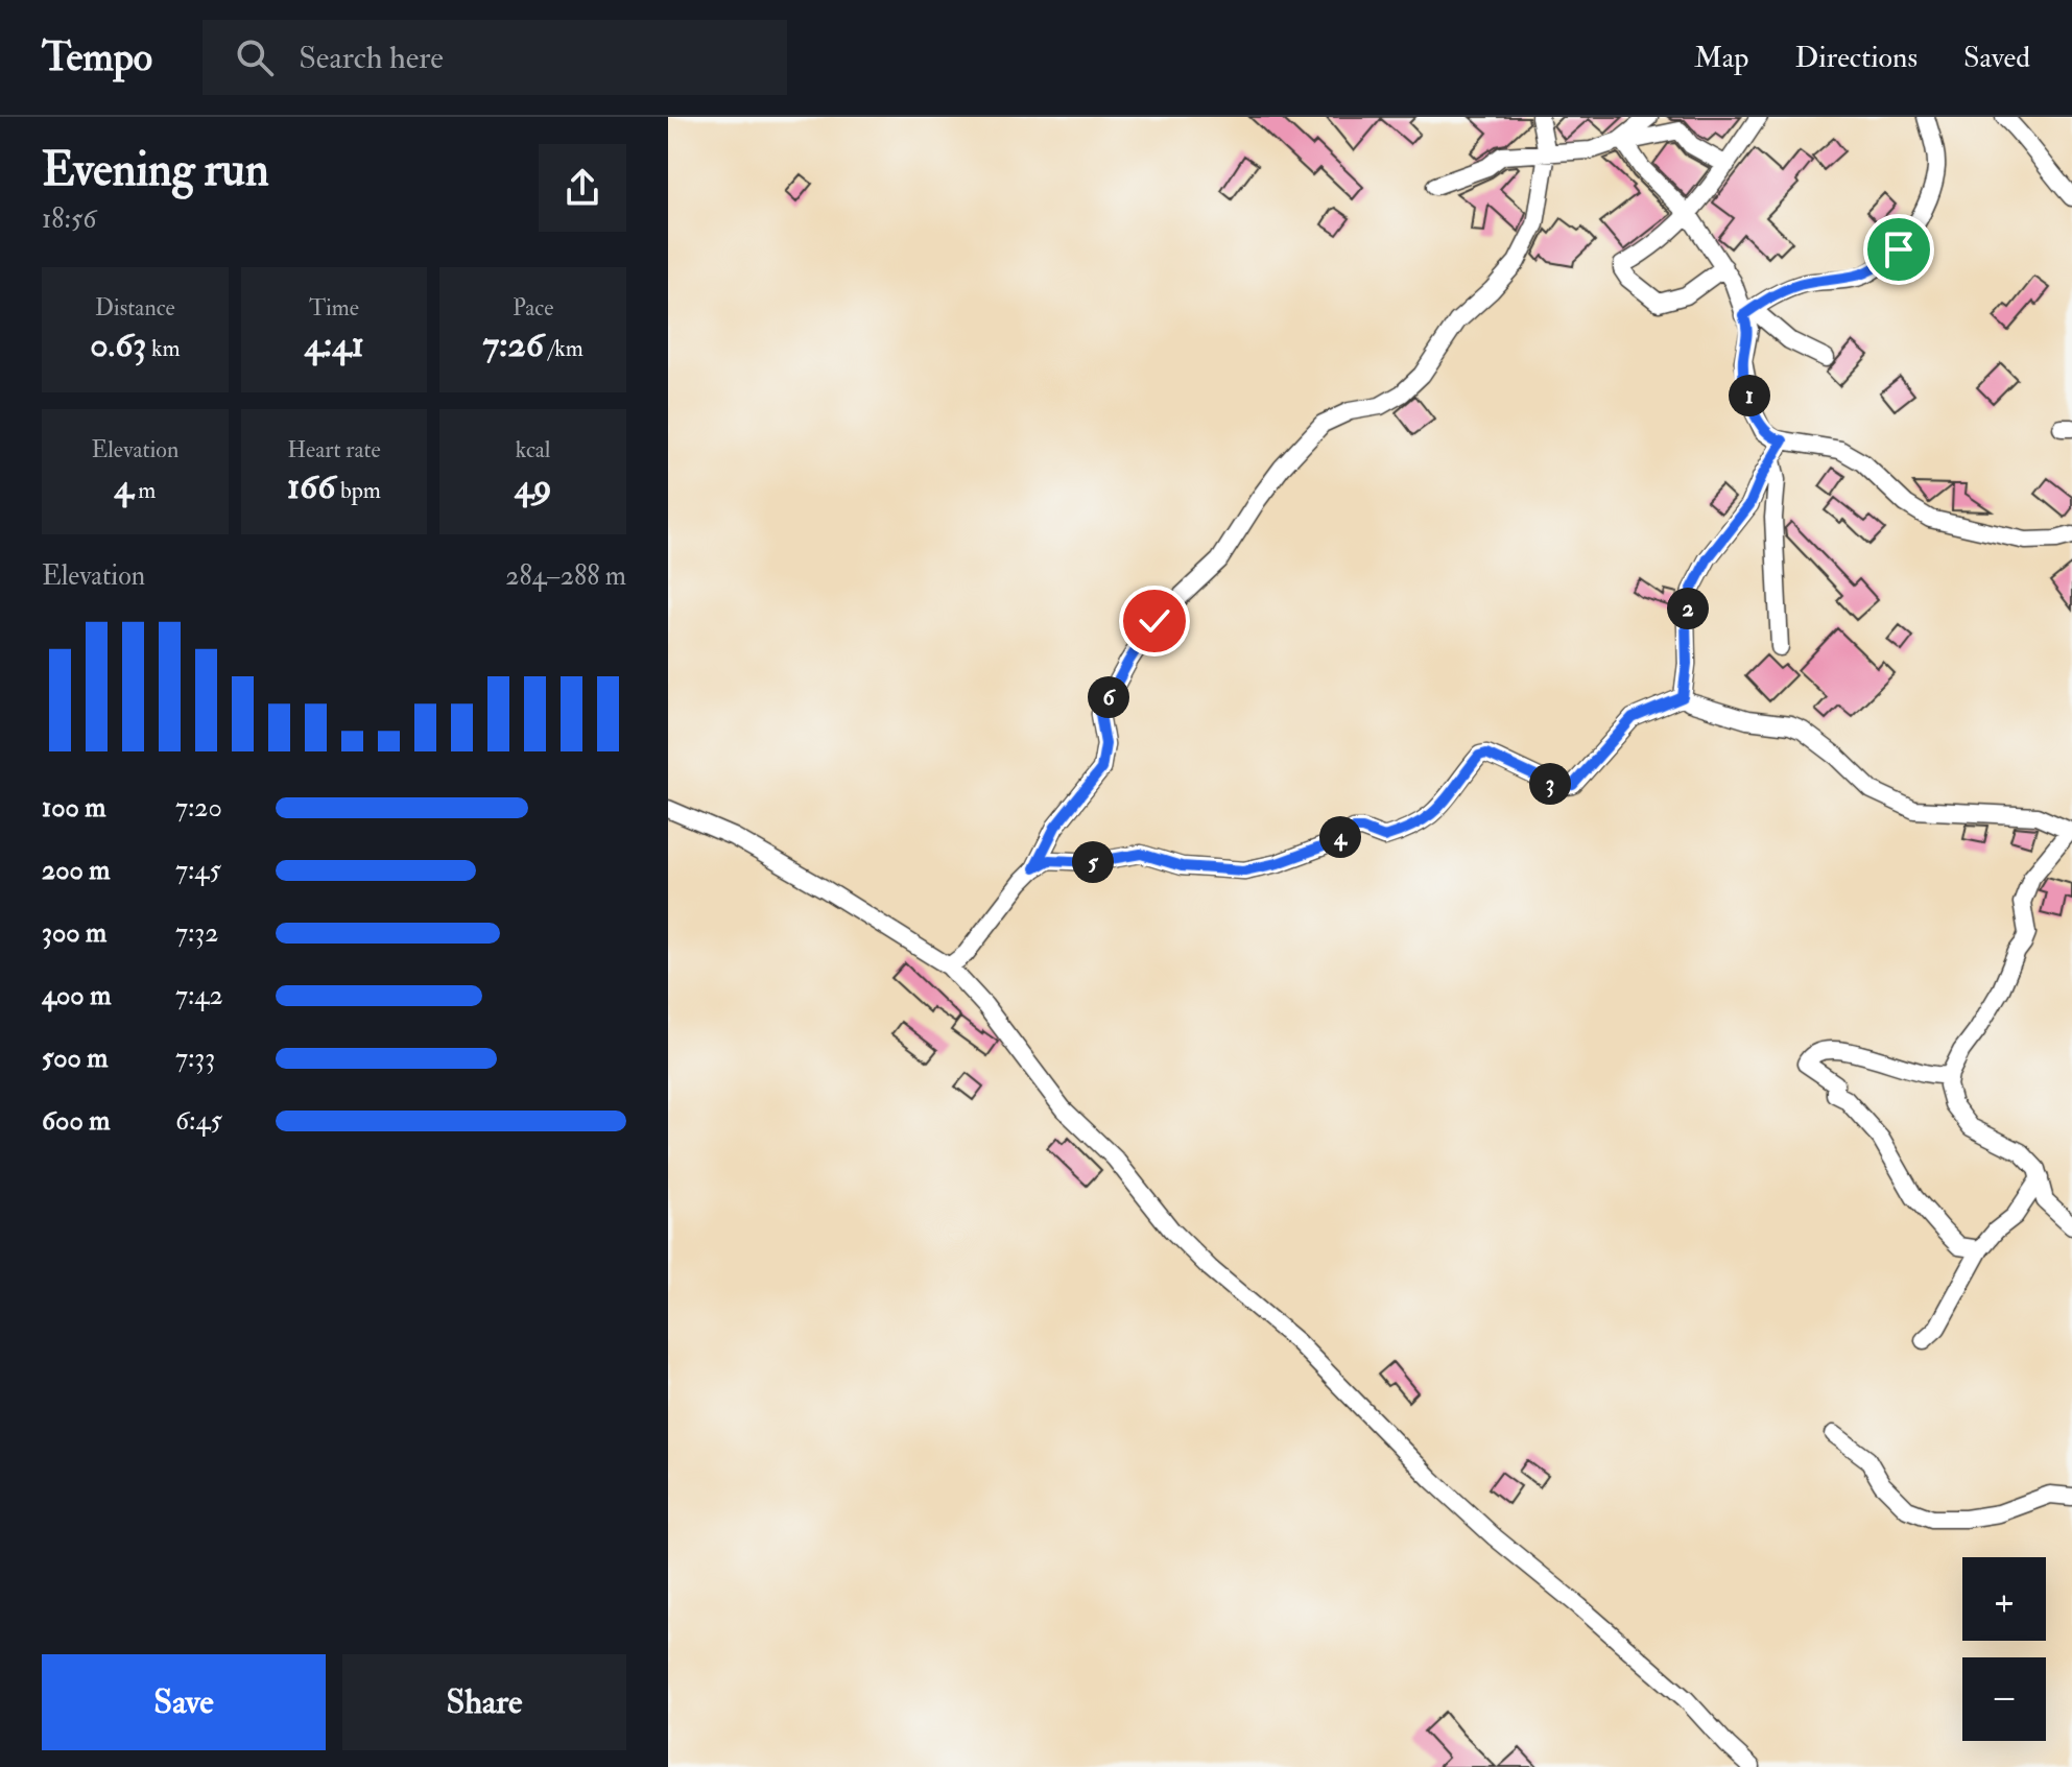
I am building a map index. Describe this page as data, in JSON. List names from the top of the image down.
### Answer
{
  "page": {
    "header": "Tempo",
    "search": "Search here",
    "nav": ["Map", "Directions", "Saved"],
    "heading": ["Evening run", "18:56"],
    "stats": [
      ["Distance", "0.63 km"],
      ["Time", "4:41"],
      ["Pace", "7:26 /km"],
      ["Elevation", "4 m"],
      ["Heart rate", "166 bpm"],
      ["kcal", "49"]
    ],
    "pins": [
      "1",
      "2",
      "6",
      "3",
      "4",
      "5"
    ],
    "chart": ["Elevation", "284–288 m"],
    "list": [
      {
        "name": "100 m",
        "note": "7:20"
      },
      {
        "name": "200 m",
        "note": "7:45"
      },
      {
        "name": "300 m",
        "note": "7:32"
      },
      {
        "name": "400 m",
        "note": "7:42"
      },
      {
        "name": "500 m",
        "note": "7:33"
      },
      {
        "name": "600 m",
        "note": "6:45"
      }
    ],
    "map_buttons": ["+", "−"],
    "buttons": ["Save", "Share"]
  }
}
